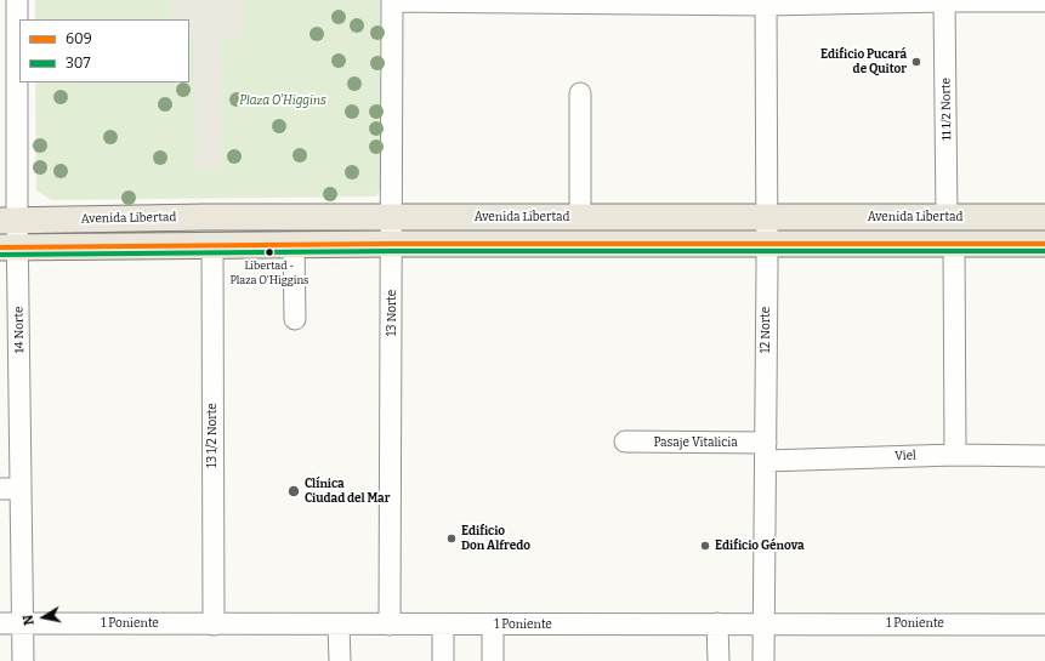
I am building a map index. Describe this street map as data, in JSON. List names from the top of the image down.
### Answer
{
  "streets": {
    "main road": ["Avenida Libertad"],
    "street": [
      "11 1/2 Norte",
      "13 Norte",
      "14 Norte",
      "12 Norte",
      "13 1/2 Norte",
      "Pasaje Vitalicia",
      "Viel",
      "1 Poniente"
    ]
  },
  "crossings": [
    ["11 1/2 Norte", "Avenida Libertad"],
    ["Avenida Libertad", "13 Norte"],
    ["Avenida Libertad", "14 Norte"],
    ["Avenida Libertad", "12 Norte"],
    ["13 Norte", "1 Poniente"],
    ["14 Norte", "1 Poniente"],
    ["12 Norte", "Pasaje Vitalicia"],
    ["12 Norte", "Viel"],
    ["12 Norte", "1 Poniente"],
    ["13 1/2 Norte", "1 Poniente"],
    ["Pasaje Vitalicia", "Viel"]
  ],
  "parks": ["Plaza O'Higgins"],
  "places": [
    "Edificio Pucará de Quitor",
    "Libertad - Plaza O'Higgins",
    "Clínica Ciudad del Mar",
    "Edificio Don Alfredo",
    "Edificio Génova"
  ],
  "lines": ["transit line 609", "transit line 307"],
  "legend": ["609", "307"],
  "north": "left"
}
